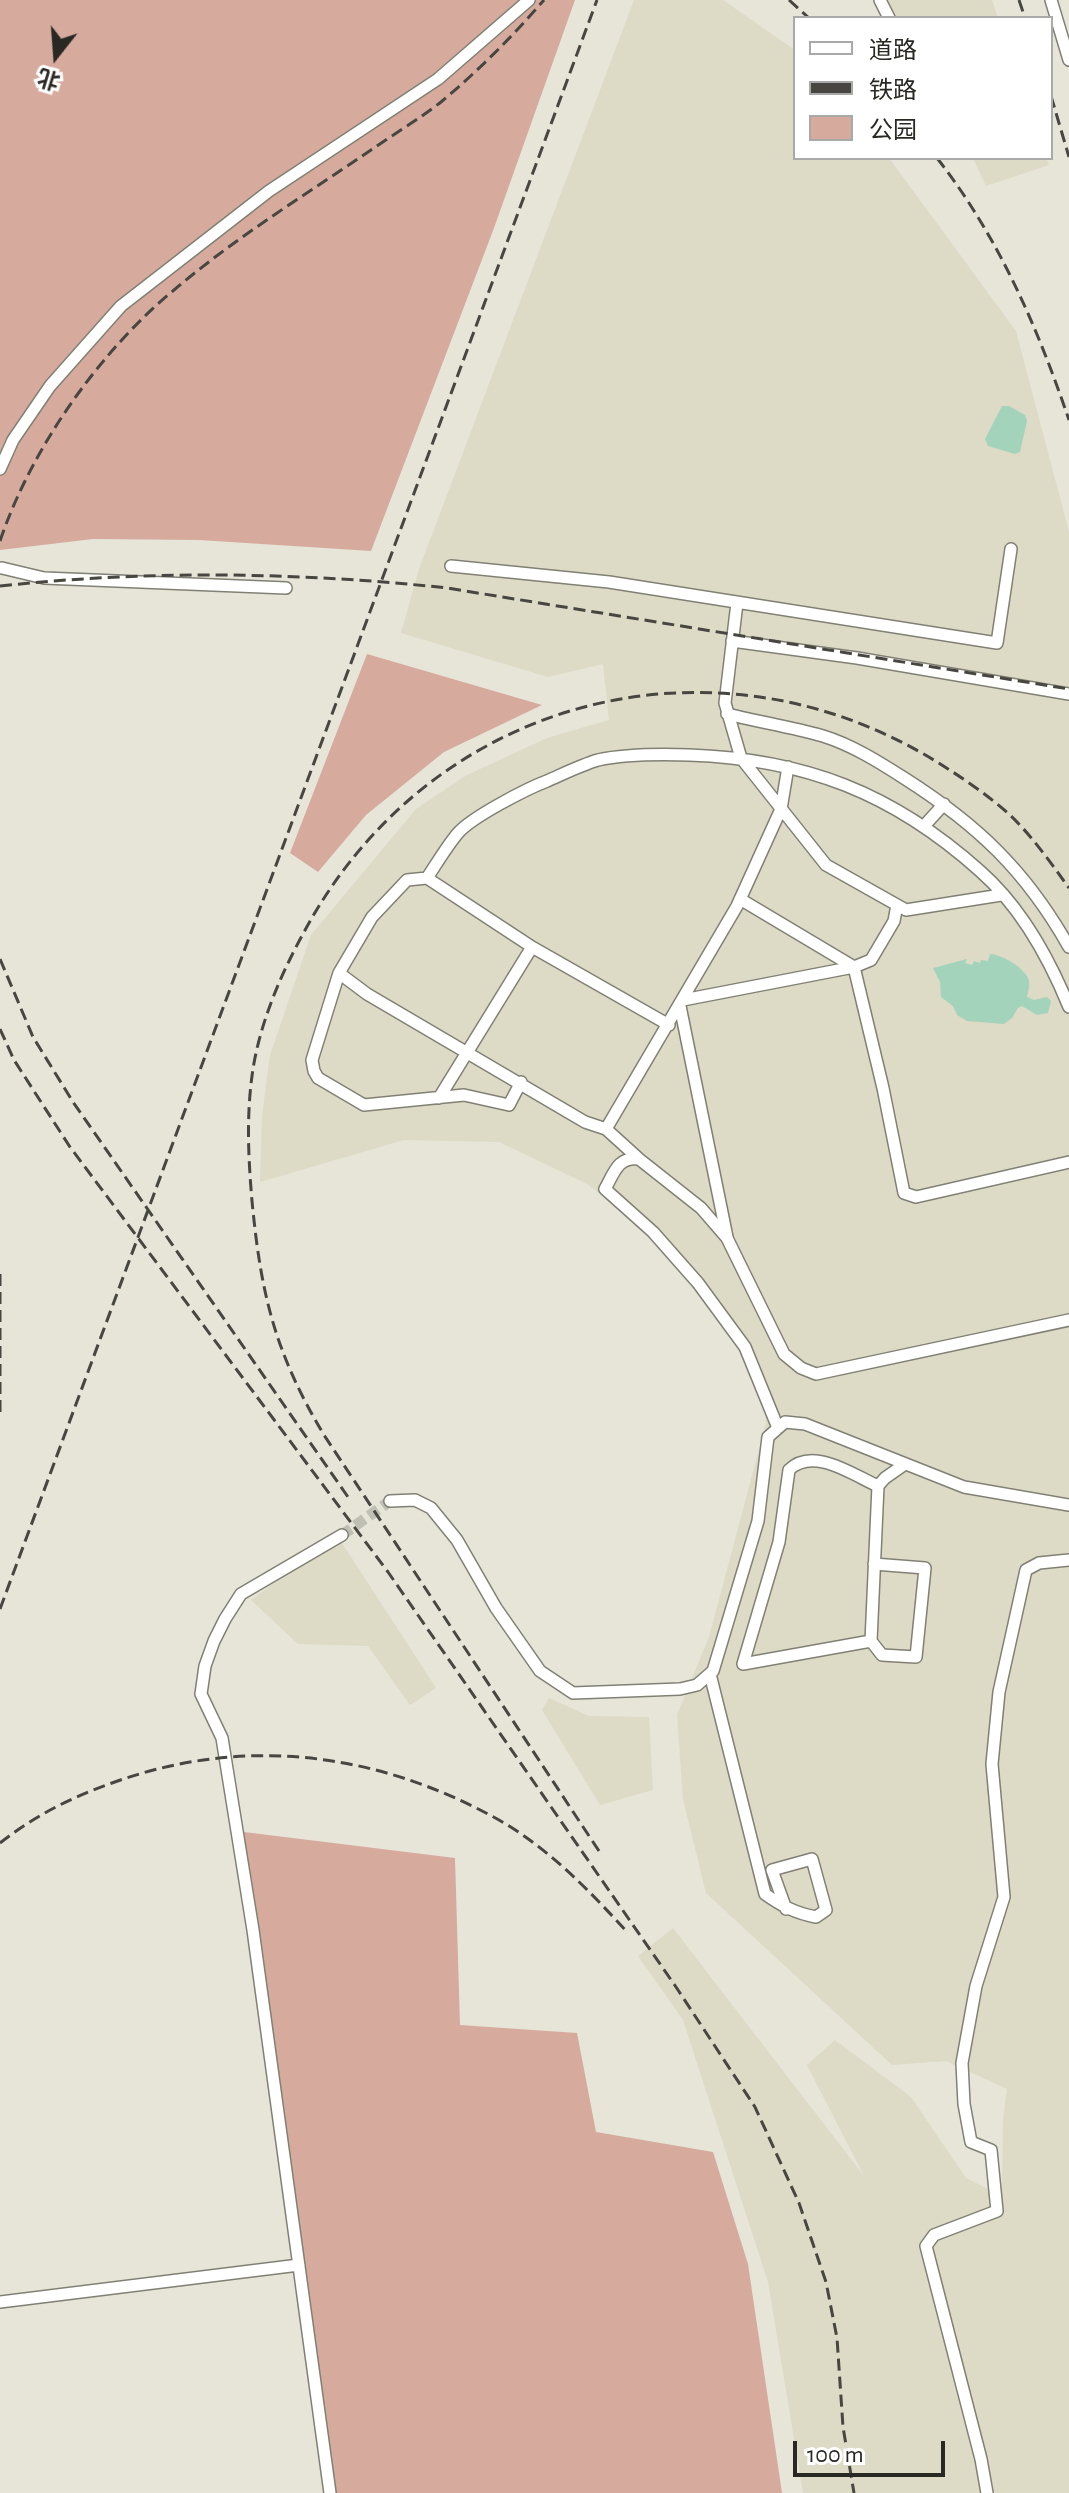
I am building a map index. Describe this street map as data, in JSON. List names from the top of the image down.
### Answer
{
  "legend": ["道路", "铁路", "公园"],
  "scale_bar": "100 m",
  "north": "bottom"
}
